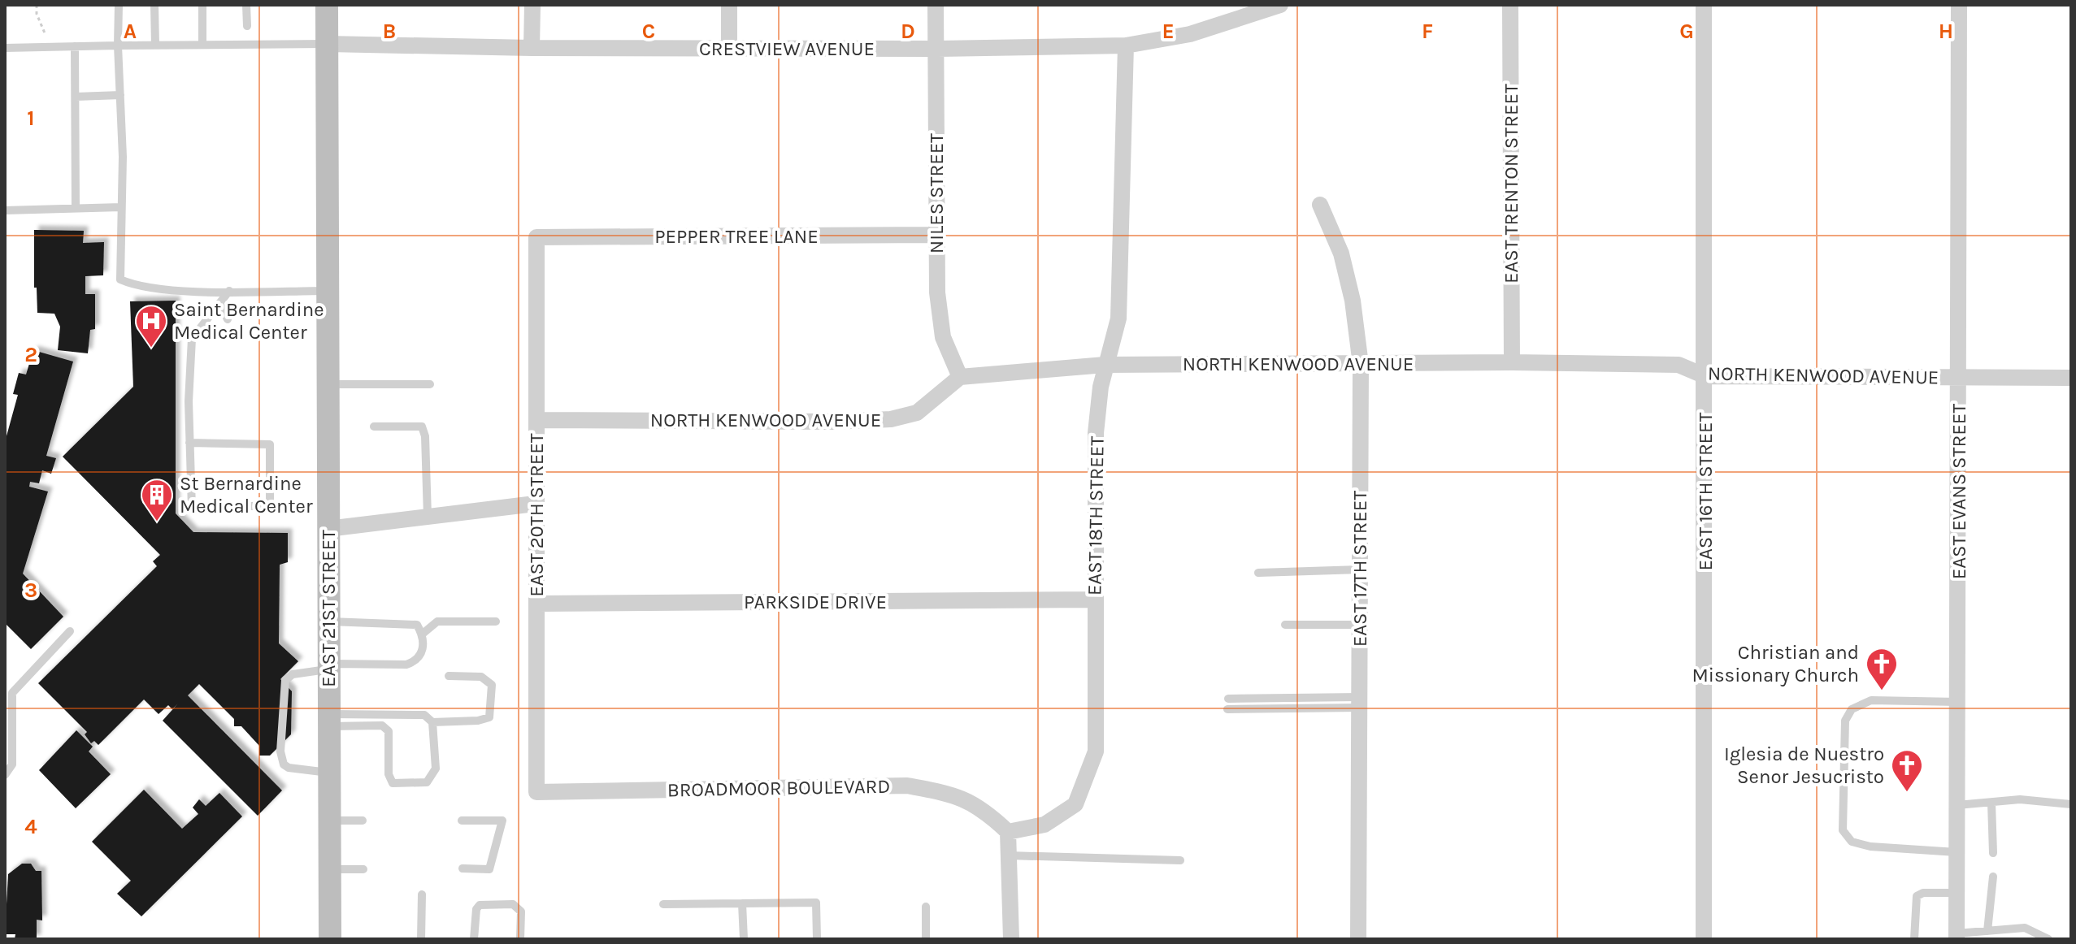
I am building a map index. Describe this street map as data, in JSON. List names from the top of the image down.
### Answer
{
  "streets": {
    "street": [
      "CRESTVIEW AVENUE",
      "EAST TRENTON STREET",
      "NILES STREET",
      "PEPPER TREE LANE",
      "NORTH KENWOOD AVENUE",
      "EAST 16TH STREET",
      "EAST EVANS STREET",
      "EAST 20TH STREET",
      "EAST 18TH STREET",
      "EAST 17TH STREET",
      "PARKSIDE DRIVE",
      "EAST 21ST STREET",
      "BROADMOOR BOULEVARD"
    ]
  },
  "crossings": [
    ["CRESTVIEW AVENUE", "NILES STREET"],
    ["CRESTVIEW AVENUE", "EAST 18TH STREET"],
    ["CRESTVIEW AVENUE", "EAST 21ST STREET"],
    ["EAST TRENTON STREET", "NORTH KENWOOD AVENUE"],
    ["NILES STREET", "PEPPER TREE LANE"],
    ["NILES STREET", "NORTH KENWOOD AVENUE"],
    ["PEPPER TREE LANE", "EAST 20TH STREET"],
    ["NORTH KENWOOD AVENUE", "EAST 16TH STREET"],
    ["NORTH KENWOOD AVENUE", "EAST EVANS STREET"],
    ["NORTH KENWOOD AVENUE", "EAST 20TH STREET"],
    ["NORTH KENWOOD AVENUE", "EAST 18TH STREET"],
    ["NORTH KENWOOD AVENUE", "EAST 17TH STREET"],
    ["EAST 20TH STREET", "PARKSIDE DRIVE"],
    ["EAST 20TH STREET", "BROADMOOR BOULEVARD"],
    ["EAST 18TH STREET", "PARKSIDE DRIVE"],
    ["EAST 18TH STREET", "BROADMOOR BOULEVARD"]
  ],
  "places": {
    "hospital": ["Saint Bernardine Medical Center"],
    "building": ["St Bernardine Medical Center"],
    "church": ["Christian and Missionary Church", "Iglesia de Nuestro Senor Jesucristo"]
  },
  "grid": {
    "columns": [
      "A",
      "B",
      "C",
      "D",
      "E",
      "F",
      "G",
      "H"
    ],
    "rows": [
      "1",
      "2",
      "3",
      "4"
    ]
  }
}
